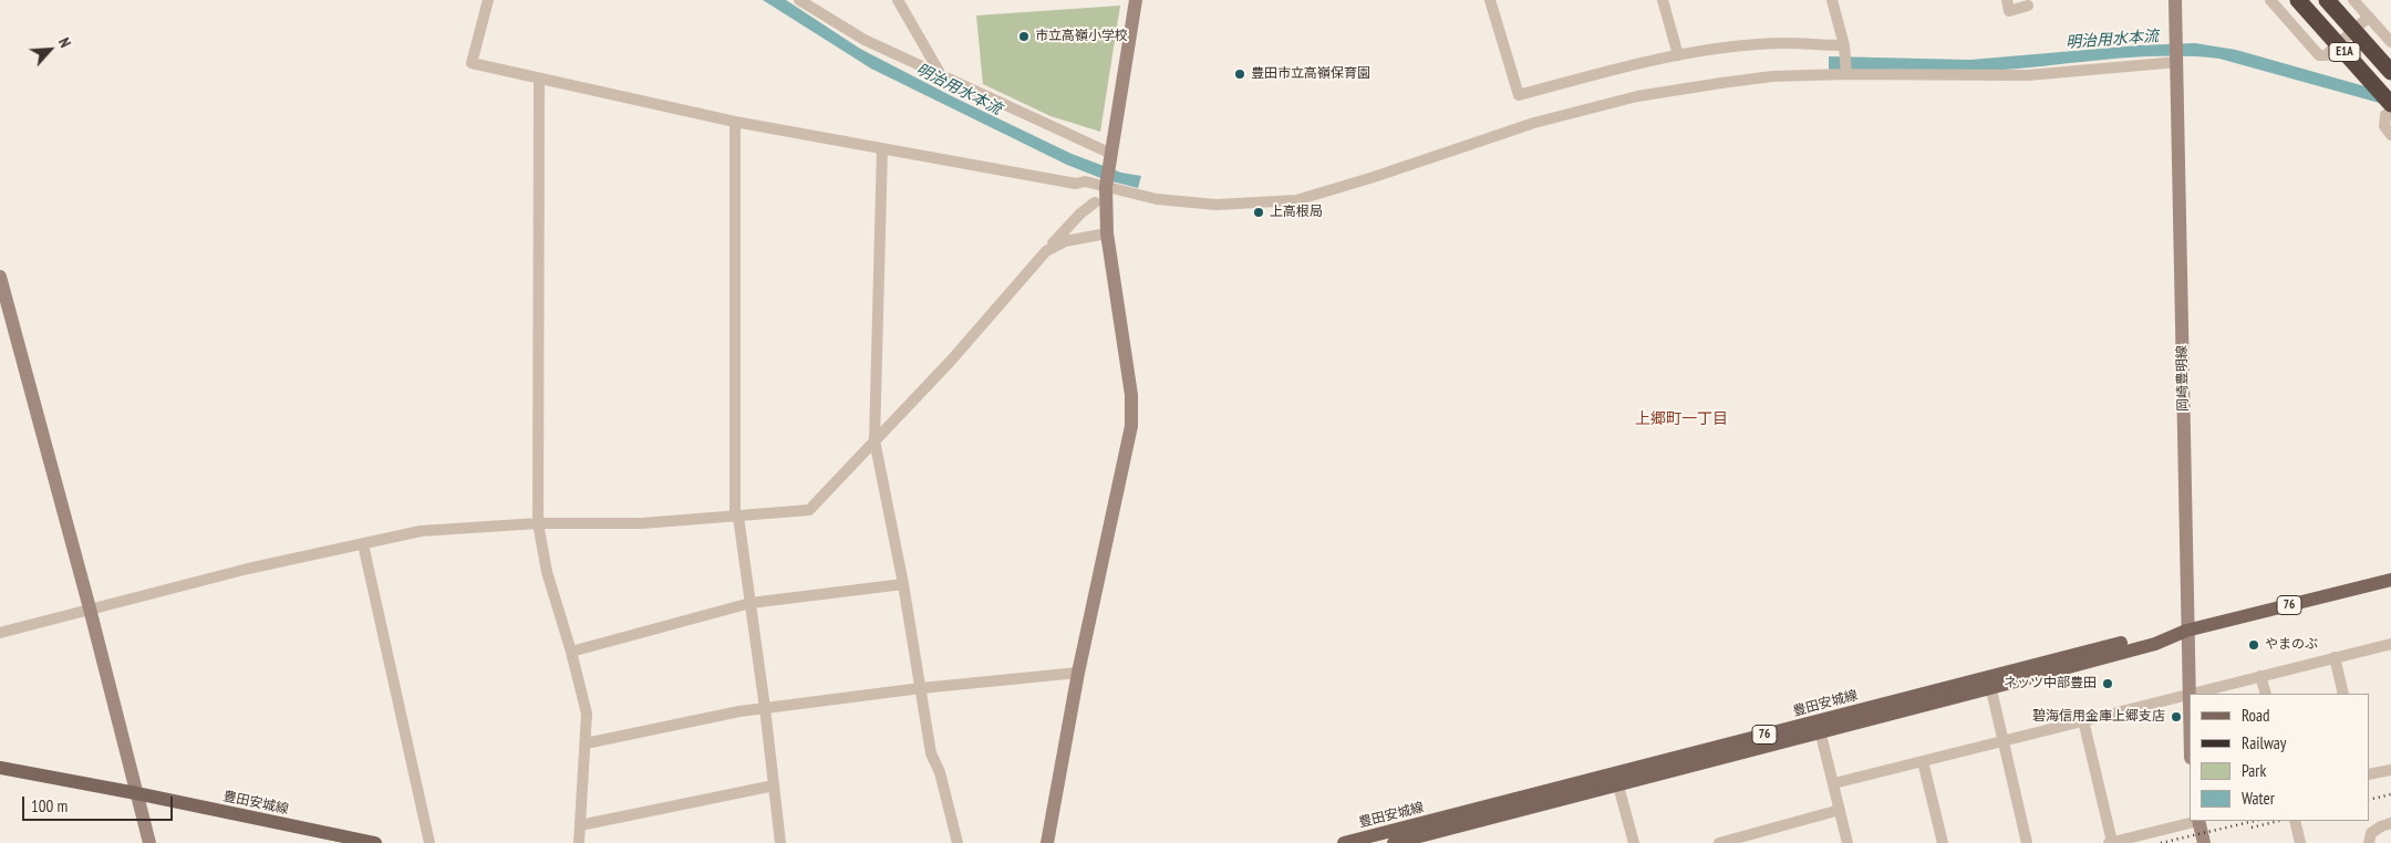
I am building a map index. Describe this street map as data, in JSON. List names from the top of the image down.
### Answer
{
  "streets": {
    "highway": ["E1A"],
    "main road": ["76", "豊田安城線"],
    "street": ["岡崎豊明線"]
  },
  "crossings": [
    ["岡崎豊明線", "豊田安城線"]
  ],
  "districts": ["上郷町一丁目"],
  "water": ["明治用水本流"],
  "places": [
    "市立高嶺小学校",
    "豊田市立高嶺保育園",
    "上高根局",
    "やまのぶ",
    "ネッツ中部豊田",
    "碧海信用金庫上郷支店"
  ],
  "legend": [
    "Road",
    "Railway",
    "Park",
    "Water"
  ],
  "scale_bar": "100 m",
  "north": "top right"
}
